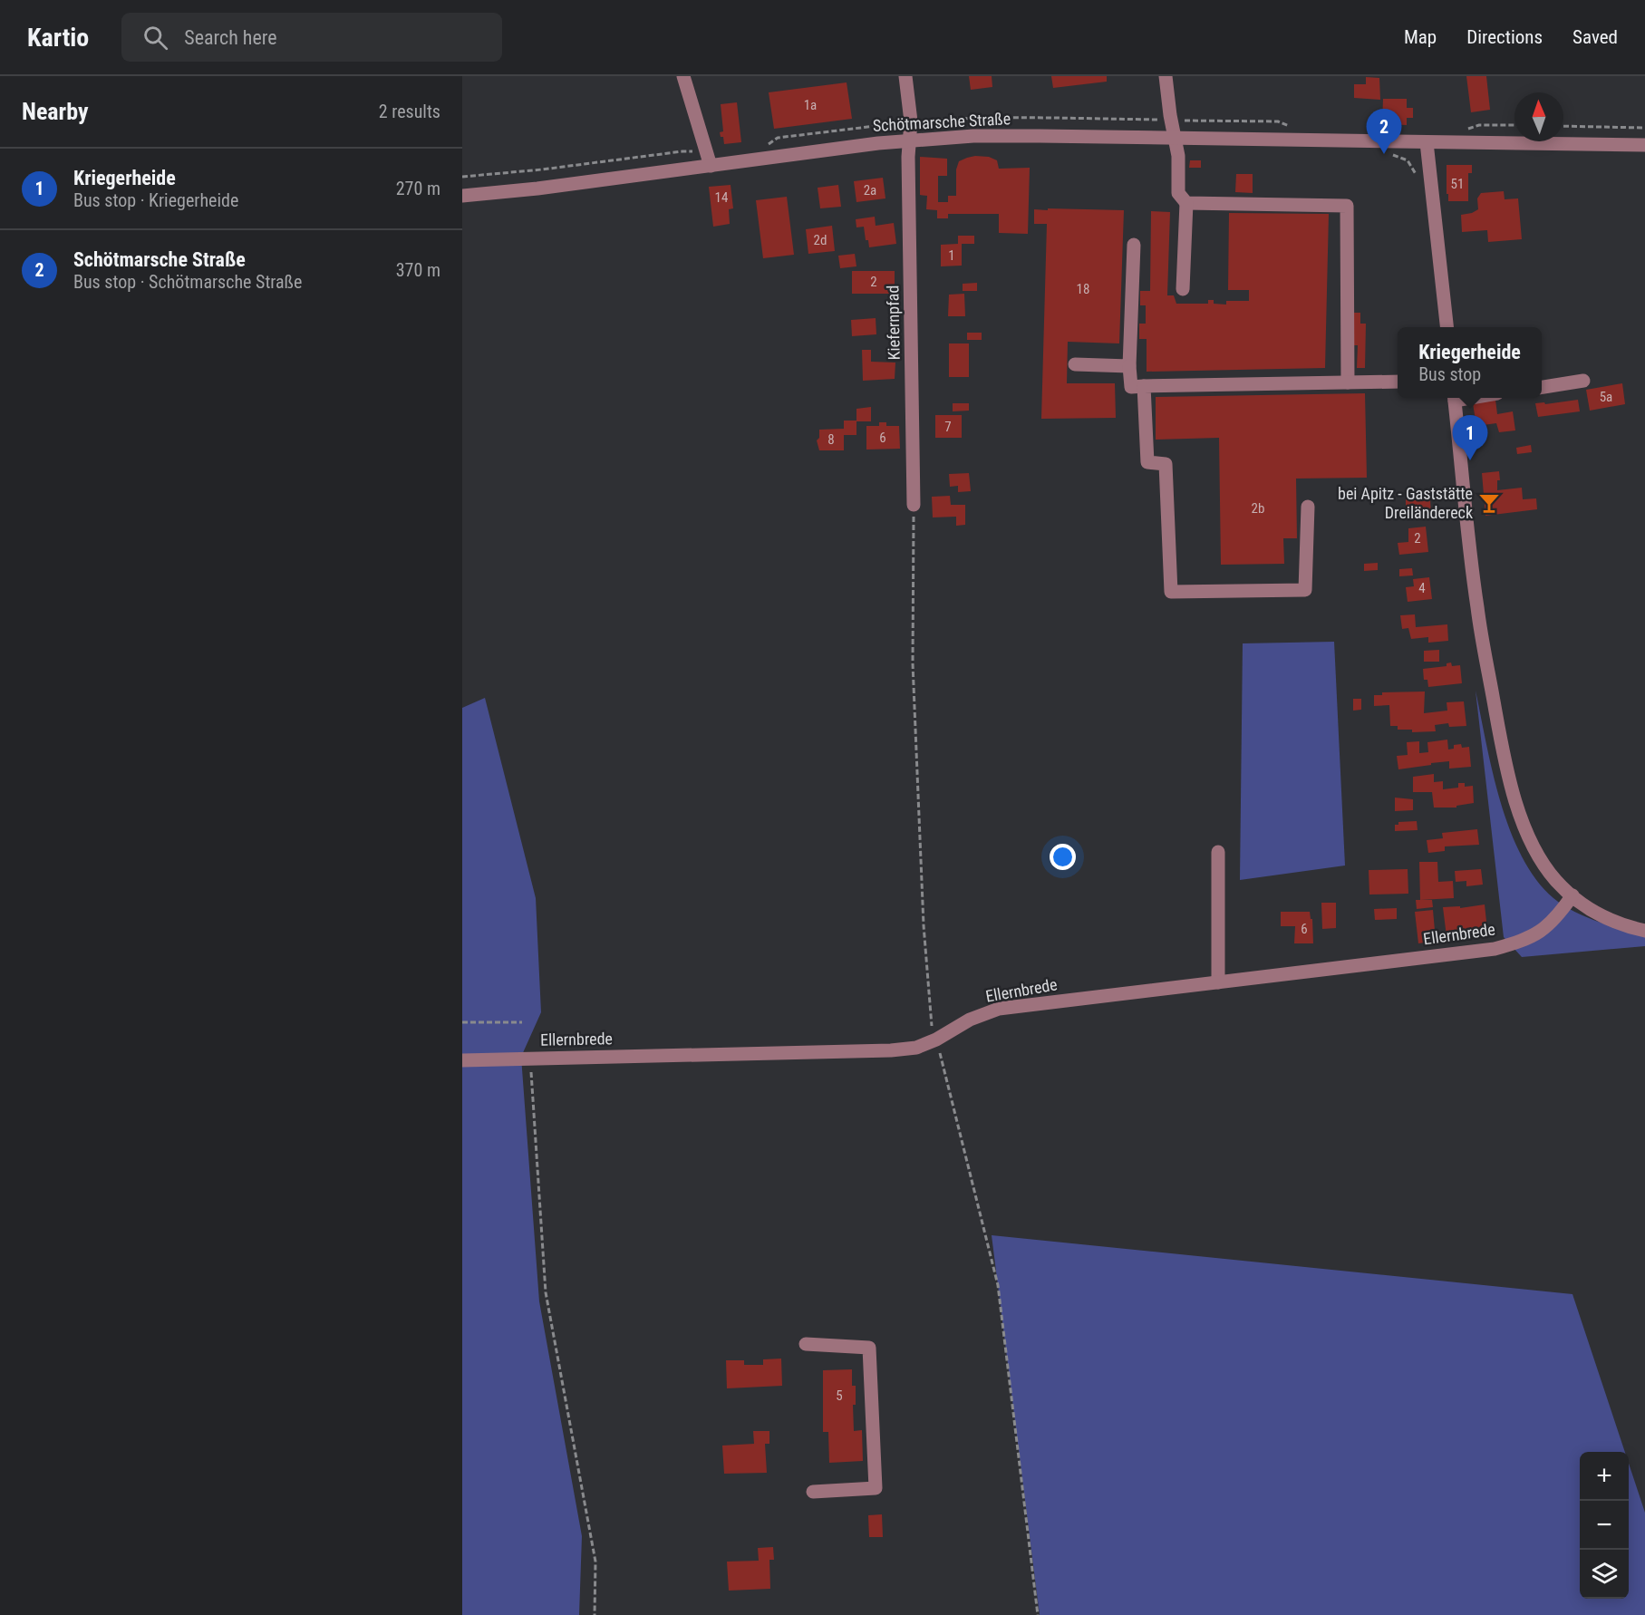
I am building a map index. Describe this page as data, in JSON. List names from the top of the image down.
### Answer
{
  "streets": {
    "street": ["Schötmarsche Straße", "Kiefernpfad", "Ellernbrede"]
  },
  "crossings": [
    ["Schötmarsche Straße", "Kiefernpfad"]
  ],
  "places": {
    "bar": ["bei Apitz - Gaststätte Dreiländereck"]
  },
  "house_numbers": [
    "1a",
    "51",
    "2a",
    "14",
    "2d",
    "1",
    "2",
    "18",
    "5a",
    "7",
    "6",
    "8",
    "2b",
    "2",
    "4",
    "6",
    "5"
  ],
  "north": "top",
  "page": {
    "header": "Kartio",
    "search": "Search here",
    "nav": ["Map", "Directions", "Saved"],
    "heading": ["Nearby", "2 results"],
    "pins": ["2", "1"],
    "list": [
      {
        "mark": "1",
        "name": "Kriegerheide",
        "note": "Bus stop · Kriegerheide",
        "value": "270 m"
      },
      {
        "mark": "2",
        "name": "Schötmarsche Straße",
        "note": "Bus stop · Schötmarsche Straße",
        "value": "370 m"
      }
    ],
    "popup": ["Kriegerheide", "Bus stop"],
    "map_buttons": ["+", "−"]
  }
}
